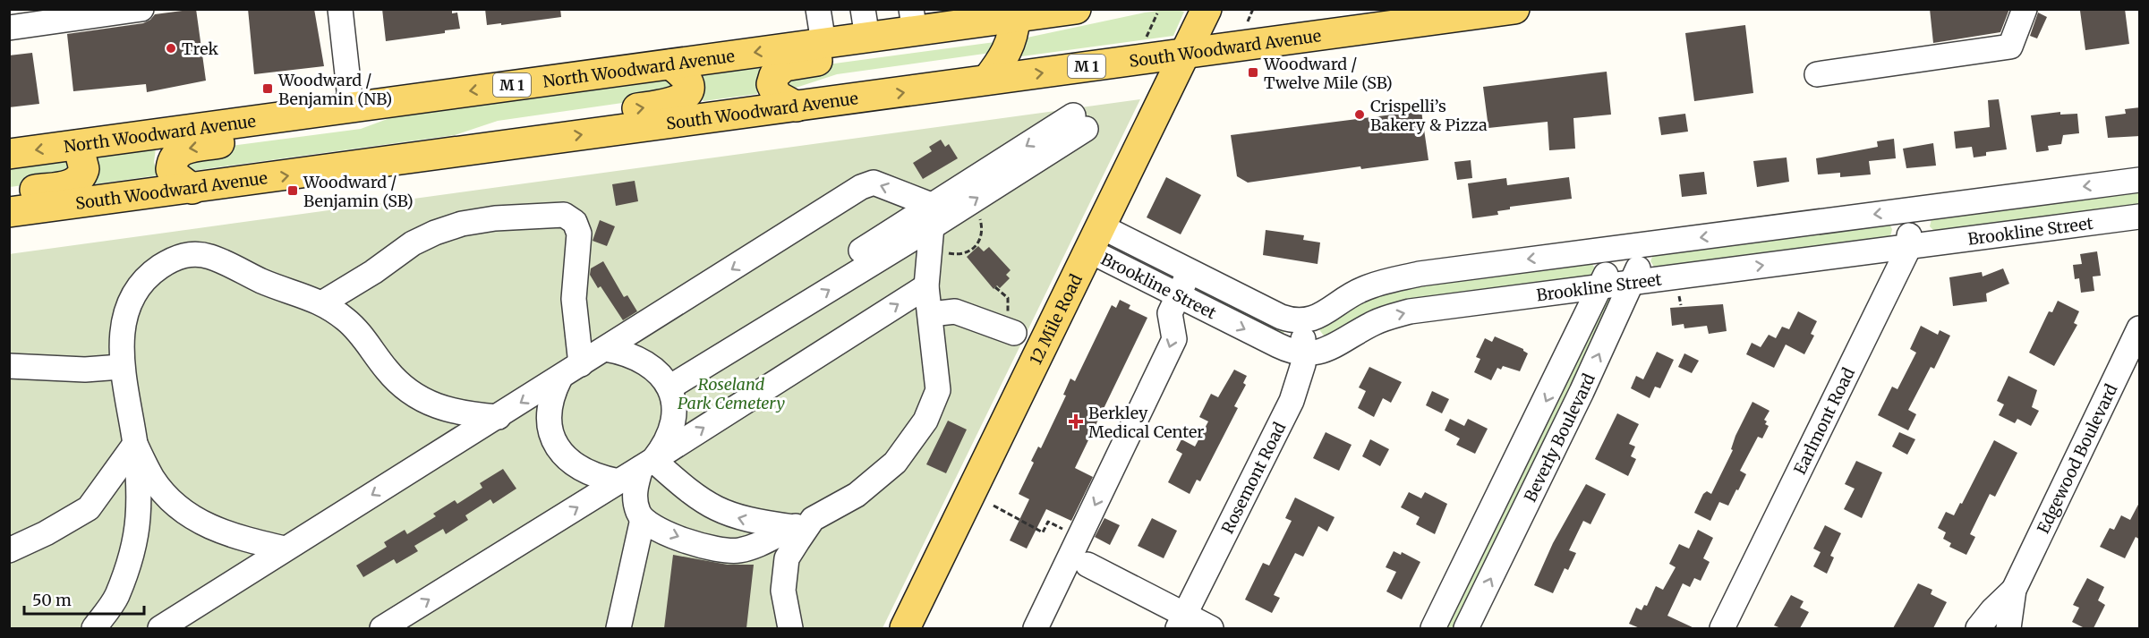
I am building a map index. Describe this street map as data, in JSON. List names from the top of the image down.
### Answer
{
  "streets": {
    "main road": [
      "South Woodward Avenue",
      "M 1",
      "North Woodward Avenue",
      "12 Mile Road"
    ],
    "street": [
      "Brookline Street",
      "Earlmont Road",
      "Beverly Boulevard",
      "Edgewood Boulevard",
      "Rosemont Road"
    ]
  },
  "crossings": [
    ["South Woodward Avenue", "12 Mile Road"],
    ["Brookline Street", "12 Mile Road"],
    ["Brookline Street", "Earlmont Road"],
    ["Brookline Street", "Beverly Boulevard"],
    ["Brookline Street", "Rosemont Road"]
  ],
  "one_way": ["South Woodward Avenue", "North Woodward Avenue"],
  "parks": ["Roseland Park Cemetery"],
  "places": {
    "other": ["Trek", "Crispelli’s Bakery & Pizza"],
    "transit": ["Woodward / Twelve Mile (SB)", "Woodward / Benjamin (NB)", "Woodward / Benjamin (SB)"],
    "health": ["Berkley Medical Center"]
  },
  "scale_bar": "50 m"
}
